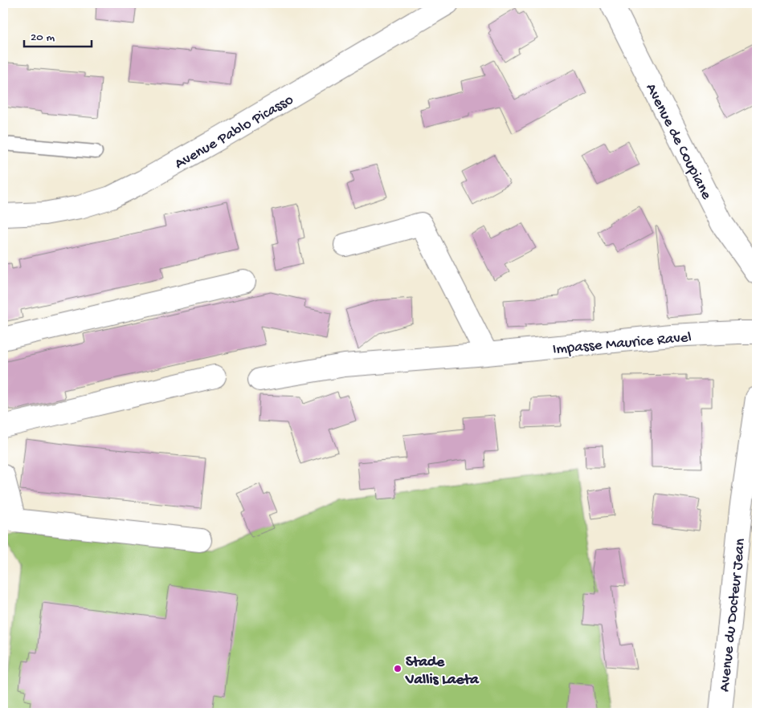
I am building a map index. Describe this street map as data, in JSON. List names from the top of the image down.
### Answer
{
  "streets": {
    "street": [
      "Avenue Pablo Picasso",
      "Avenue de Coupiane",
      "Impasse Maurice Ravel",
      "Avenue du Docteur Jean"
    ]
  },
  "places": ["Stade Vallis Laeta"],
  "scale_bar": "20 m"
}
